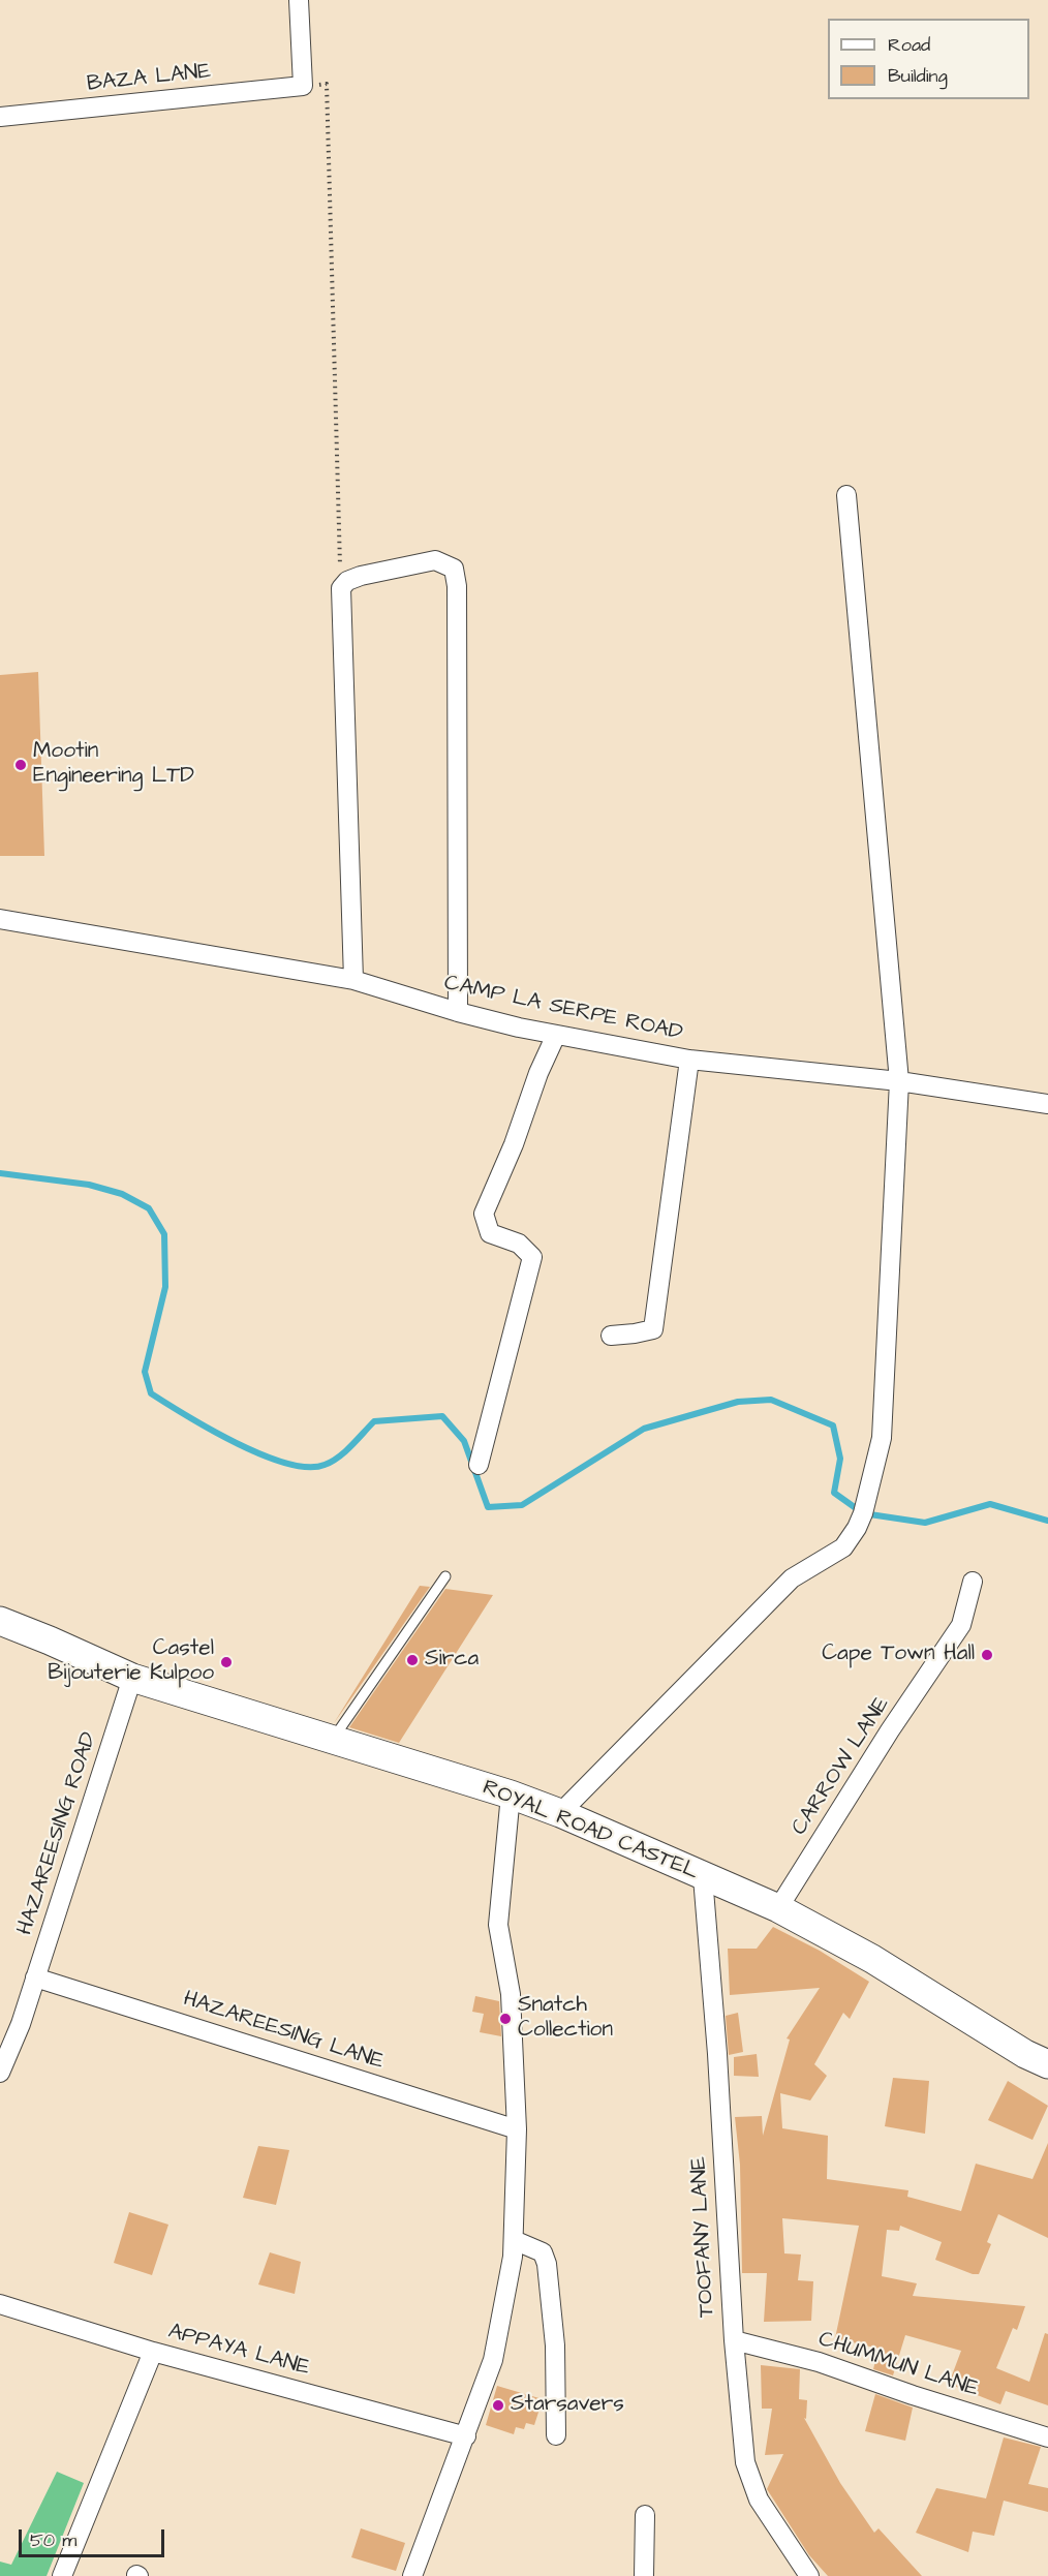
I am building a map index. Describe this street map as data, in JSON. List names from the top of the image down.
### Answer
{
  "streets": {
    "main road": ["ROYAL ROAD CASTEL"],
    "street": [
      "BAZA LANE",
      "CAMP LA SERPE ROAD",
      "CARROW LANE",
      "HAZAREESING ROAD",
      "HAZAREESING LANE",
      "TOOFANY LANE",
      "APPAYA LANE",
      "CHUMMUN LANE"
    ]
  },
  "crossings": [
    ["CARROW LANE", "ROYAL ROAD CASTEL"],
    ["ROYAL ROAD CASTEL", "HAZAREESING ROAD"],
    ["ROYAL ROAD CASTEL", "TOOFANY LANE"],
    ["HAZAREESING ROAD", "HAZAREESING LANE"],
    ["TOOFANY LANE", "CHUMMUN LANE"]
  ],
  "places": [
    "Mootin Engineering LTD",
    "Cape Town Hall",
    "Sirca",
    "Castel Bijouterie Kulpoo",
    "Snatch Collection",
    "Starsavers"
  ],
  "legend": ["Road", "Building"],
  "scale_bar": "50 m"
}
